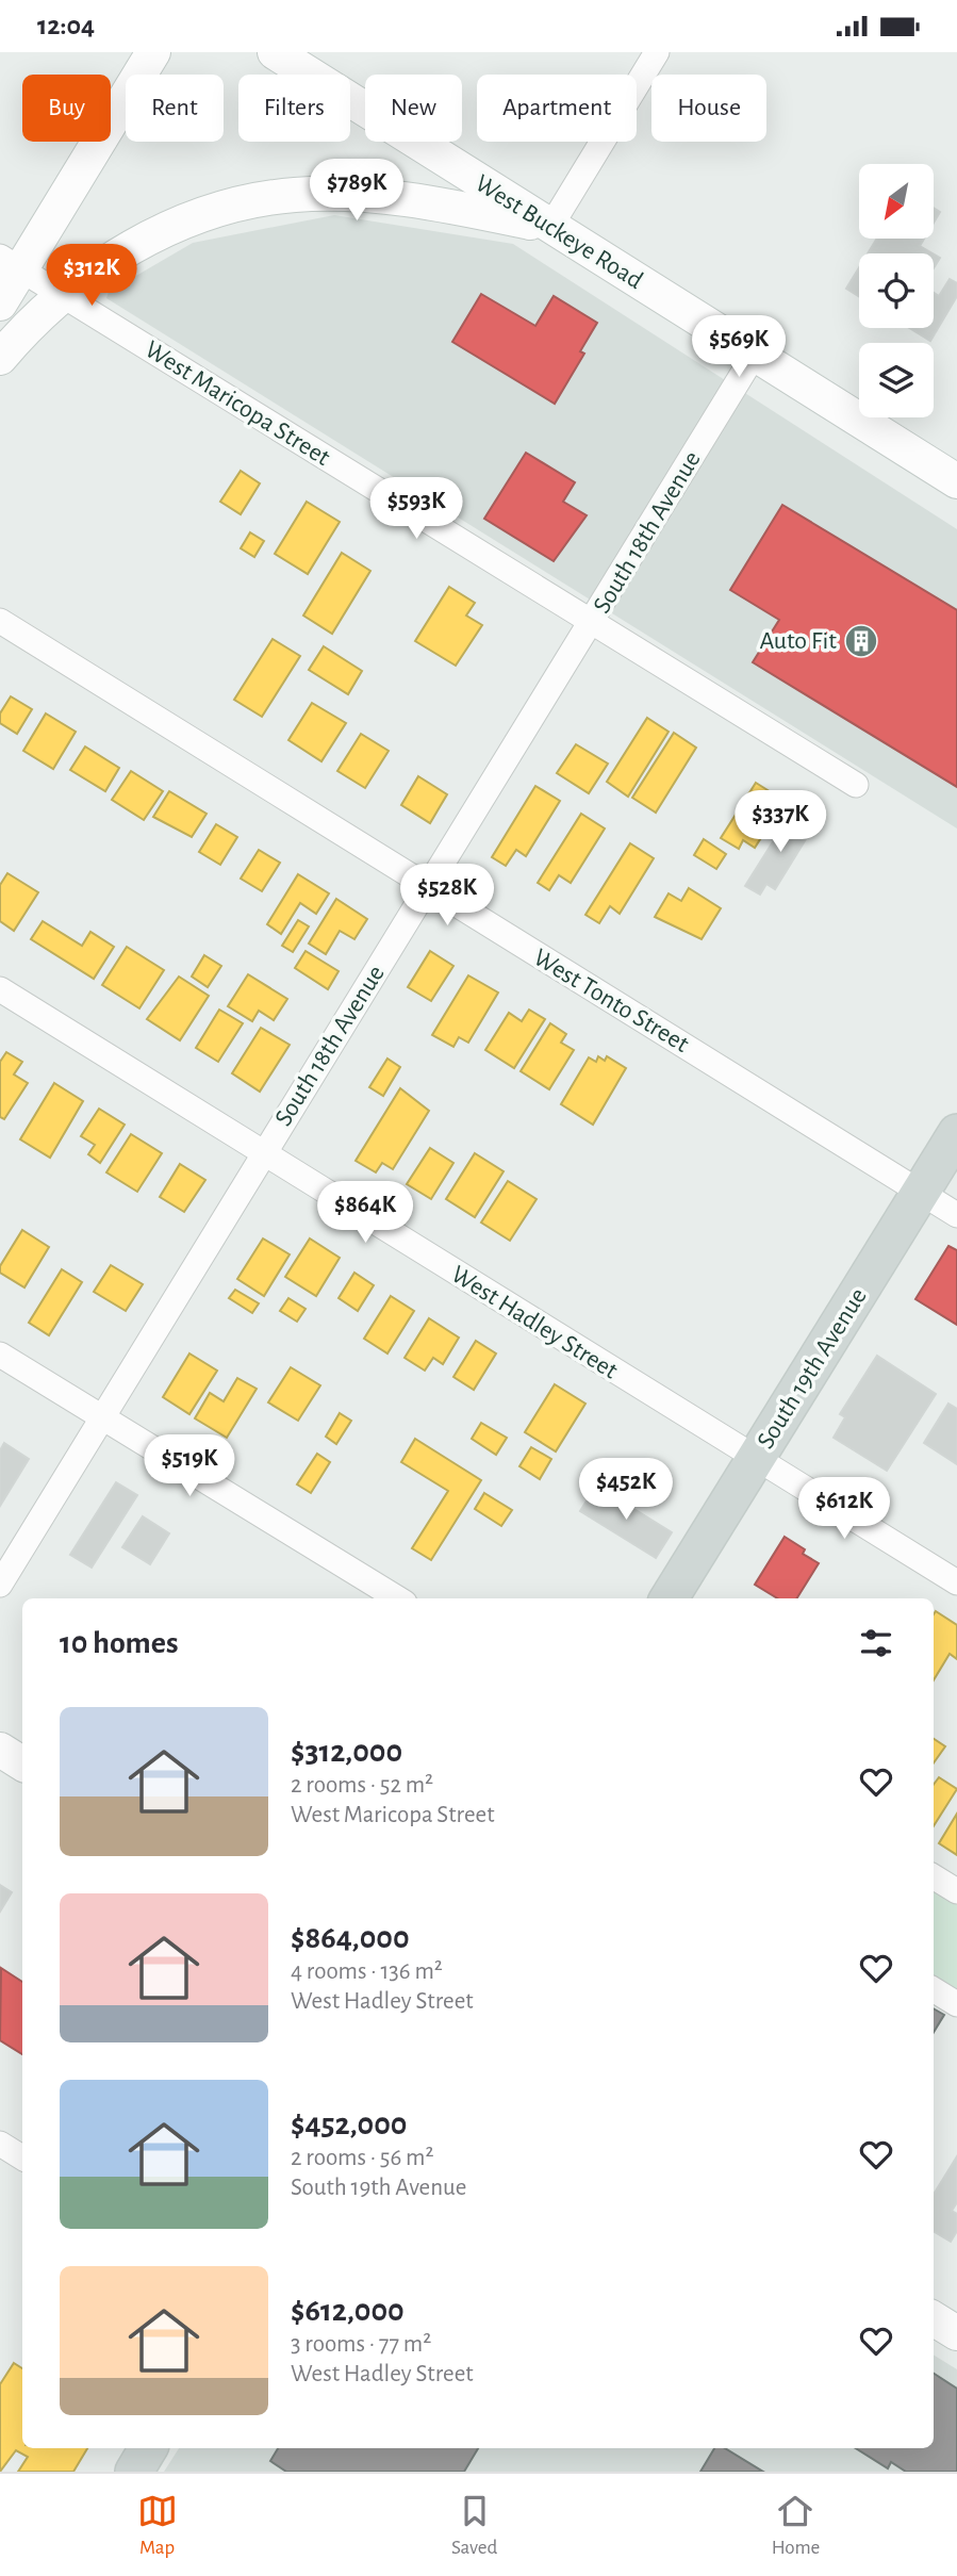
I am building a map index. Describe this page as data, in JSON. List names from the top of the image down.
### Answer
{
  "streets": {
    "main road": ["West Buckeye Road", "South 19th Avenue"],
    "street": [
      "West Maricopa Street",
      "South 18th Avenue",
      "West Tonto Street",
      "West Hadley Street"
    ]
  },
  "crossings": [
    ["West Buckeye Road", "South 18th Avenue"],
    ["West Maricopa Street", "South 18th Avenue"],
    ["South 18th Avenue", "West Tonto Street"],
    ["South 18th Avenue", "West Hadley Street"],
    ["West Tonto Street", "South 19th Avenue"],
    ["West Hadley Street", "South 19th Avenue"]
  ],
  "places": {
    "building": ["Auto Fit"]
  },
  "north": "bottom left",
  "page": {
    "status": "12:04",
    "chip": [
      "Buy",
      "Rent",
      "Filters",
      "New",
      "Apartment",
      "House"
    ],
    "price": [
      "$789K",
      "$312K",
      "$569K",
      "$593K",
      "$337K",
      "$528K",
      "$864K",
      "$519K",
      "$452K",
      "$612K"
    ],
    "heading": "10 homes",
    "list": [
      {
        "name": "$312,000",
        "note": "2 rooms · 52 m² · West Maricopa Street"
      },
      {
        "name": "$864,000",
        "note": "4 rooms · 136 m² · West Hadley Street"
      },
      {
        "name": "$452,000",
        "note": "2 rooms · 56 m² · South 19th Avenue"
      },
      {
        "name": "$612,000",
        "note": "3 rooms · 77 m² · West Hadley Street"
      }
    ],
    "tabs": ["Map", "Saved", "Home"]
  }
}
